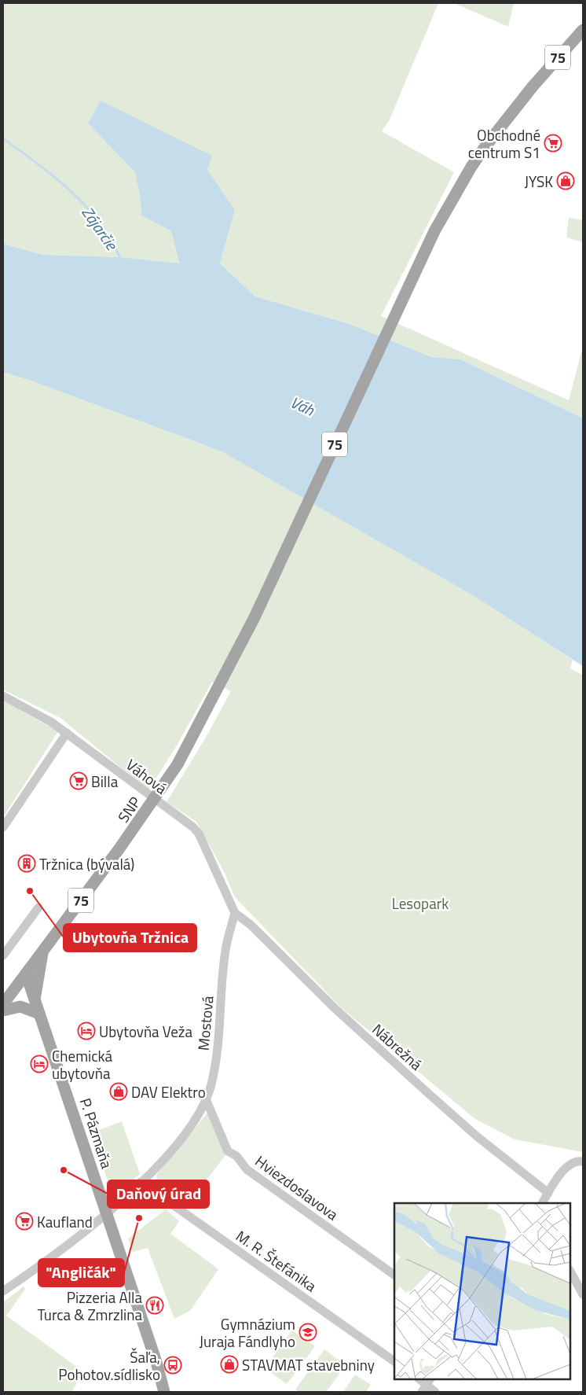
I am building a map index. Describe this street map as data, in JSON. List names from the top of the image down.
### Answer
{
  "streets": {
    "main road": ["75", "SNP", "P. Pázmaňa"],
    "street": [
      "Váhová",
      "Mostová",
      "Nábrežná",
      "Hviezdoslavova",
      "M. R. Štefánika"
    ]
  },
  "crossings": [
    ["Váhová", "Mostová"],
    ["Váhová", "Nábrežná"],
    ["SNP", "P. Pázmaňa"],
    ["Mostová", "Nábrežná"],
    ["Mostová", "P. Pázmaňa"],
    ["Mostová", "Hviezdoslavova"],
    ["Mostová", "M. R. Štefánika"]
  ],
  "water": ["Zájarčie", "Váh"],
  "parks": ["Lesopark"],
  "places": {
    "supermarket": ["Obchodné centrum S1", "Billa", "Kaufland"],
    "shop": ["JYSK", "DAV Elektro", "STAVMAT stavebniny"],
    "building": ["Tržnica (bývalá)"],
    "other": ["Ubytovňa Tržnica", "Daňový úrad", "\"Angličák\""],
    "hotel": ["Ubytovňa Veža", "Chemická ubytovňa"],
    "restaurant": ["Pizzeria Alla Turca & Zmrzlina"],
    "school or university": ["Gymnázium Juraja Fándlyho"],
    "bus stop": ["Šaľa, Pohotov.sídlisko"]
  }
}
